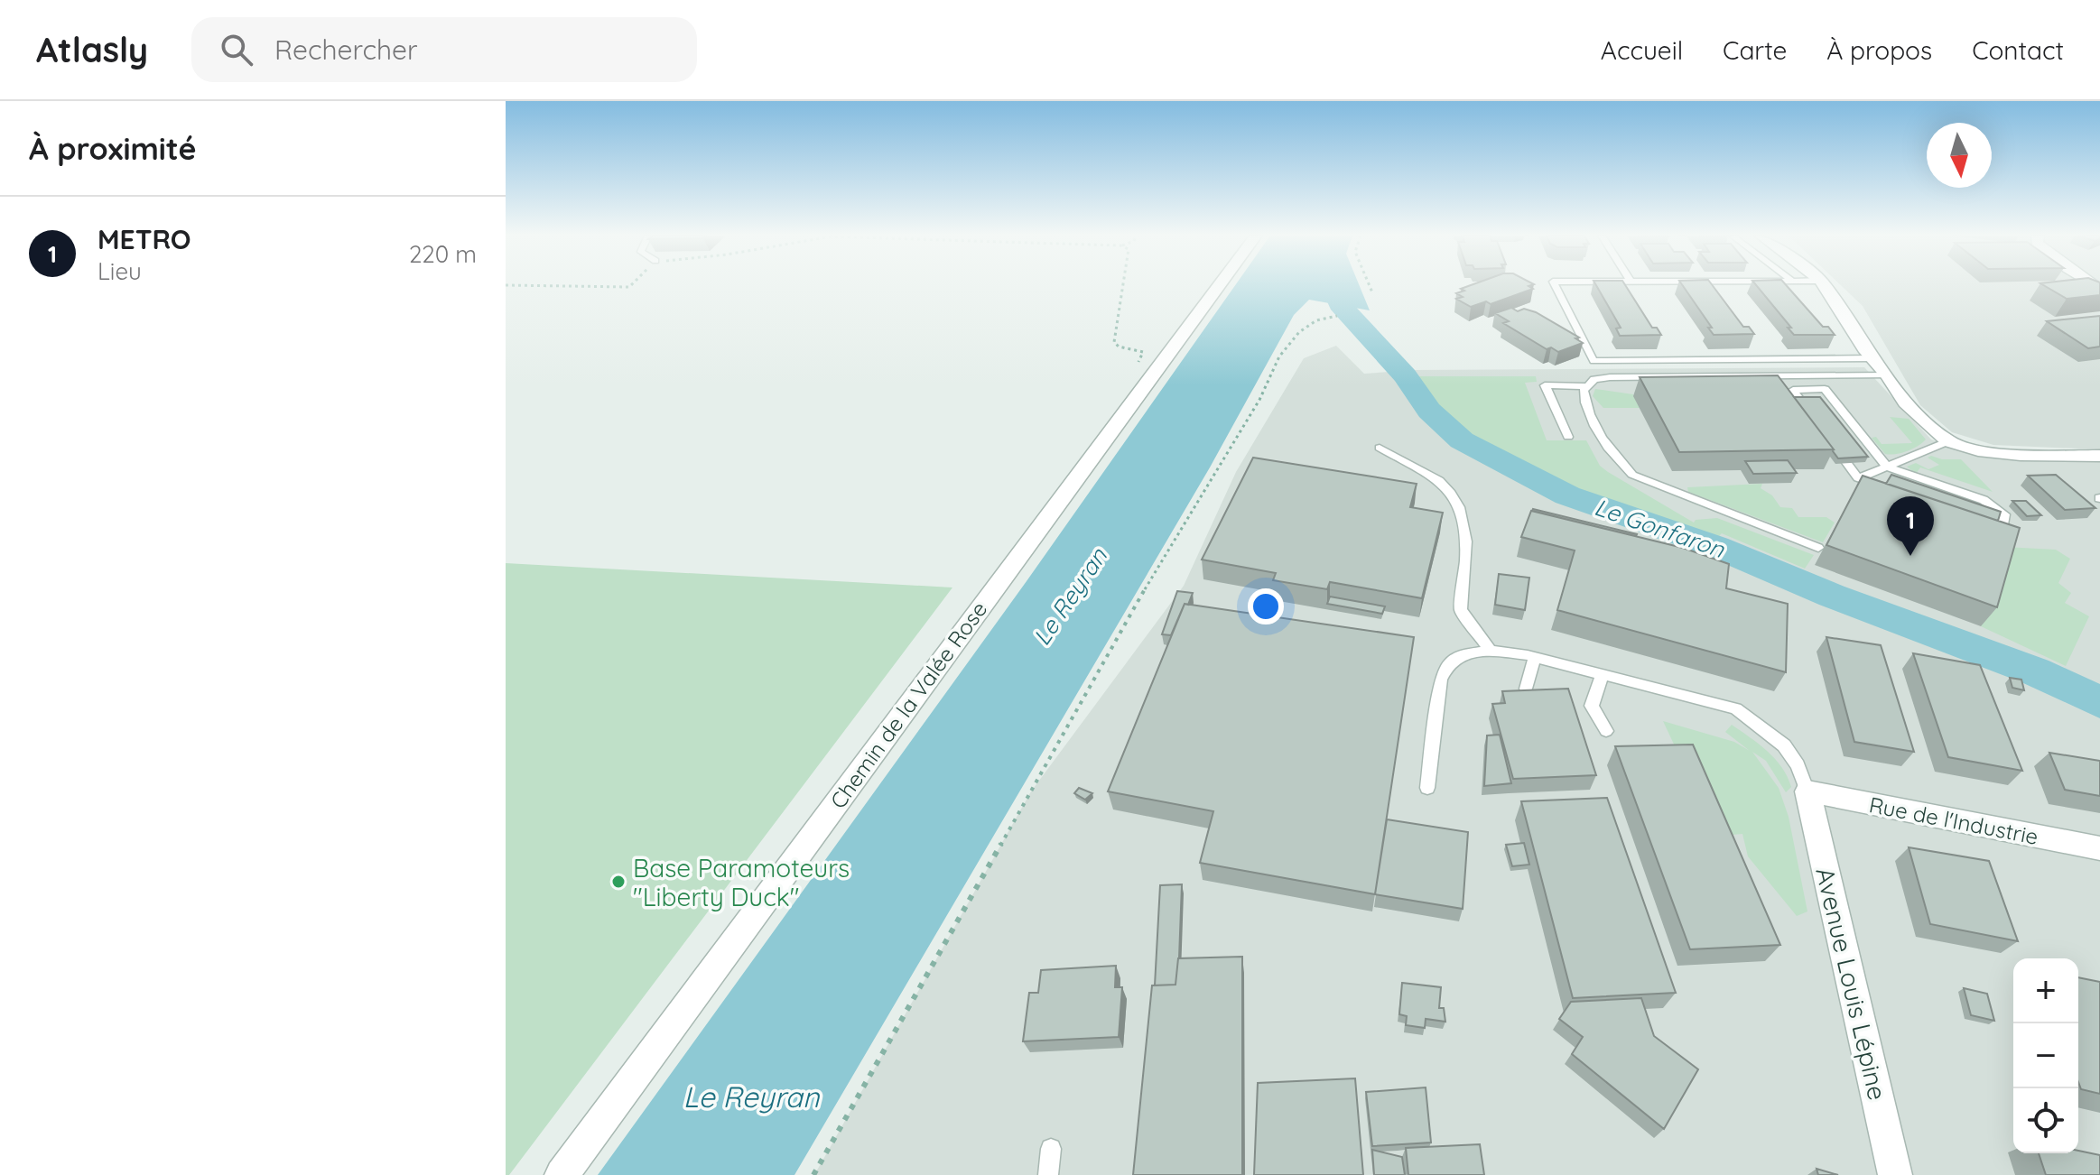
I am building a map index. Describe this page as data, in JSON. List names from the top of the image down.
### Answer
{
  "streets": {
    "street": ["Chemin de la Valée Rose", "Rue de l'Industrie", "Avenue Louis Lépine"]
  },
  "crossings": [
    ["Rue de l'Industrie", "Avenue Louis Lépine"]
  ],
  "water": ["Le Gonfaron", "Le Reyran"],
  "places": ["Base Paramoteurs \"Liberty Duck\""],
  "north": "bottom",
  "page": {
    "header": "Atlasly",
    "search": "Rechercher",
    "nav": [
      "Accueil",
      "Carte",
      "À propos",
      "Contact"
    ],
    "heading": "À proximité",
    "list": [
      {
        "mark": "1",
        "name": "METRO",
        "note": "Lieu",
        "value": "220 m"
      }
    ],
    "pins": "1",
    "map_buttons": ["+", "−"]
  }
}
